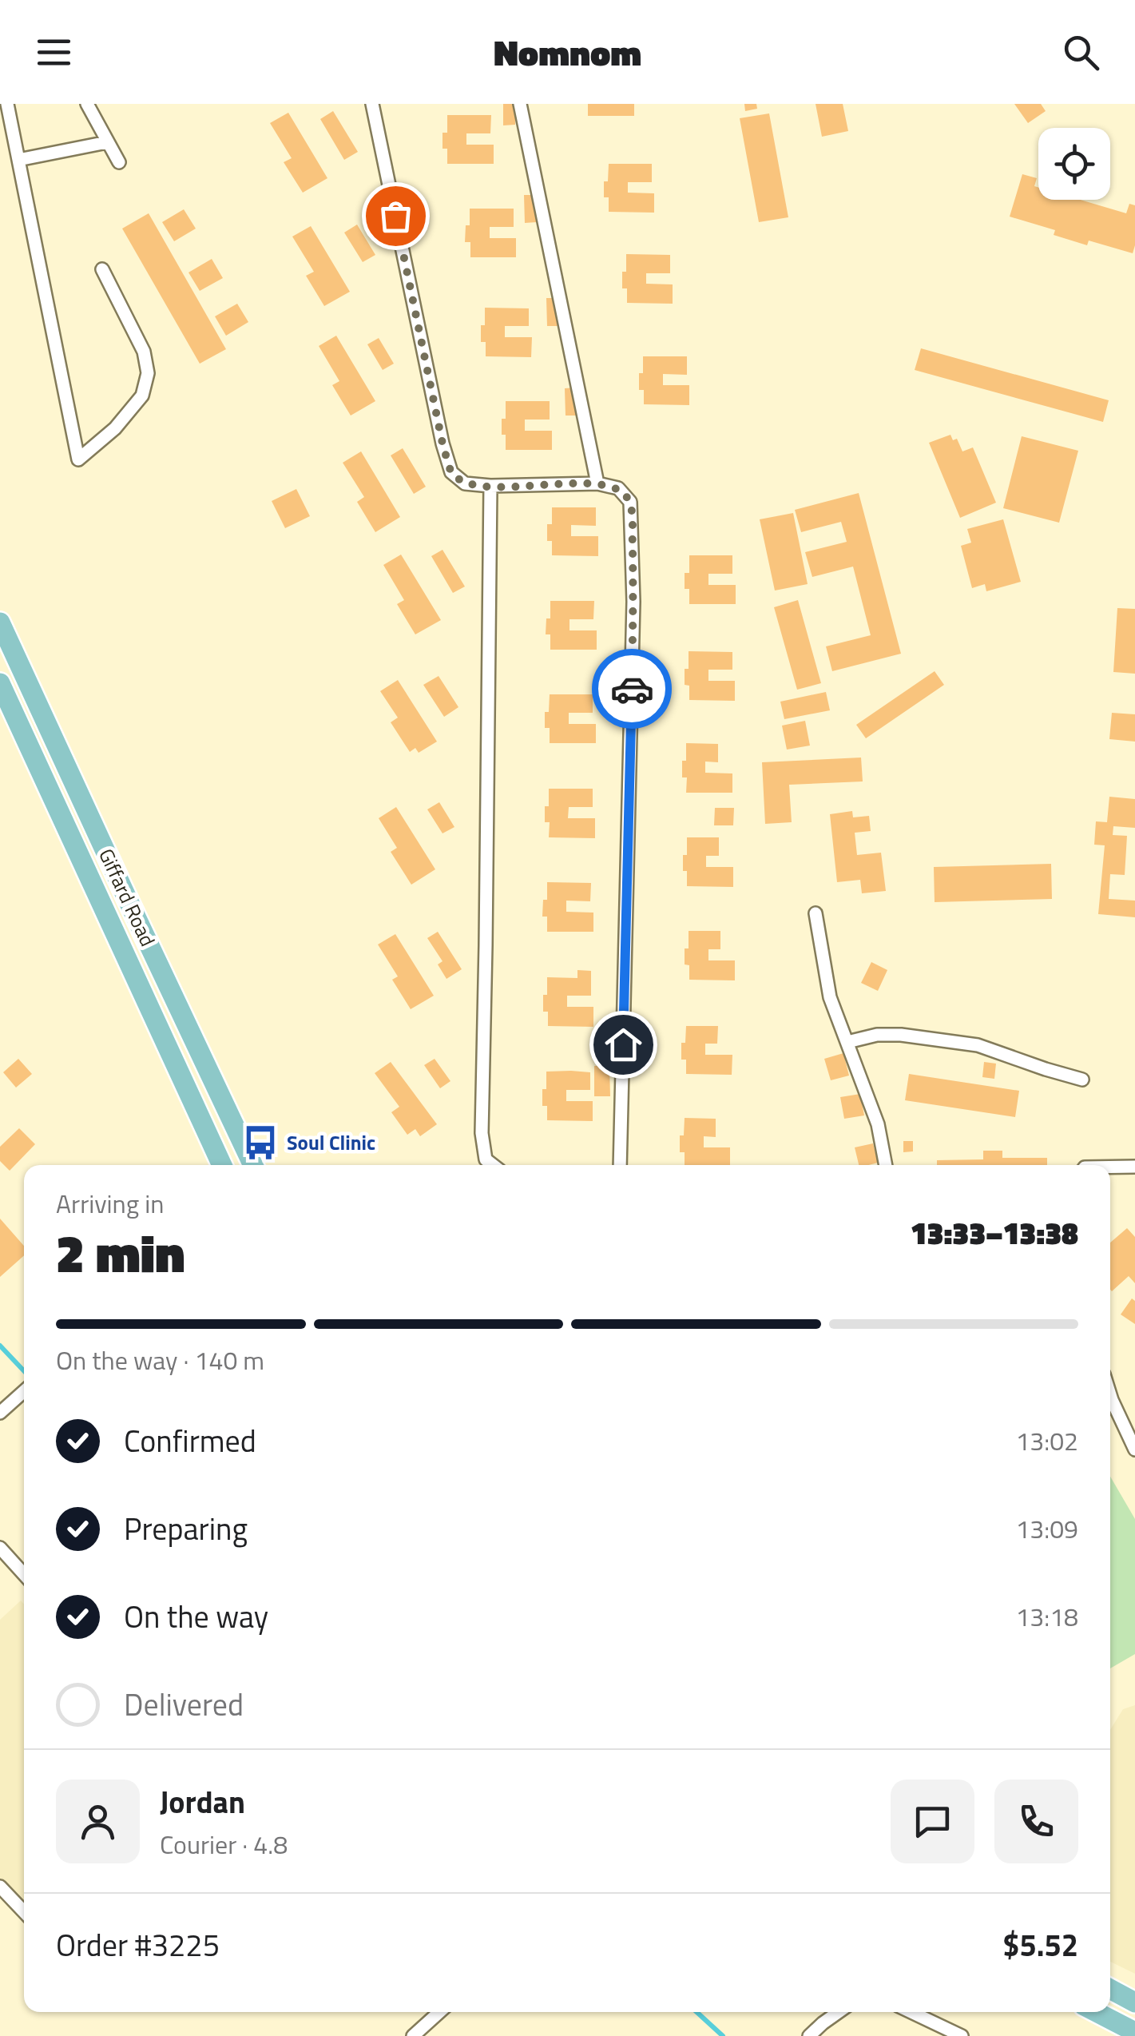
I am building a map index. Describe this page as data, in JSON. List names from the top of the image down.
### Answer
{
  "streets": {
    "main road": ["Giffard Road"]
  },
  "places": {
    "bus stop": ["Soul Clinic"]
  },
  "page": {
    "header": "Nomnom",
    "heading": ["2 min", "Arriving in", "13:33–13:38"],
    "panel": [
      "Jordan",
      "Courier · 4.8",
      "Order #3225",
      "$5.52"
    ],
    "bar": "On the way · 140 m",
    "list": [
      ["Confirmed", "13:02"],
      ["Preparing", "13:09"],
      ["On the way", "13:18"],
      "Delivered"
    ]
  }
}
